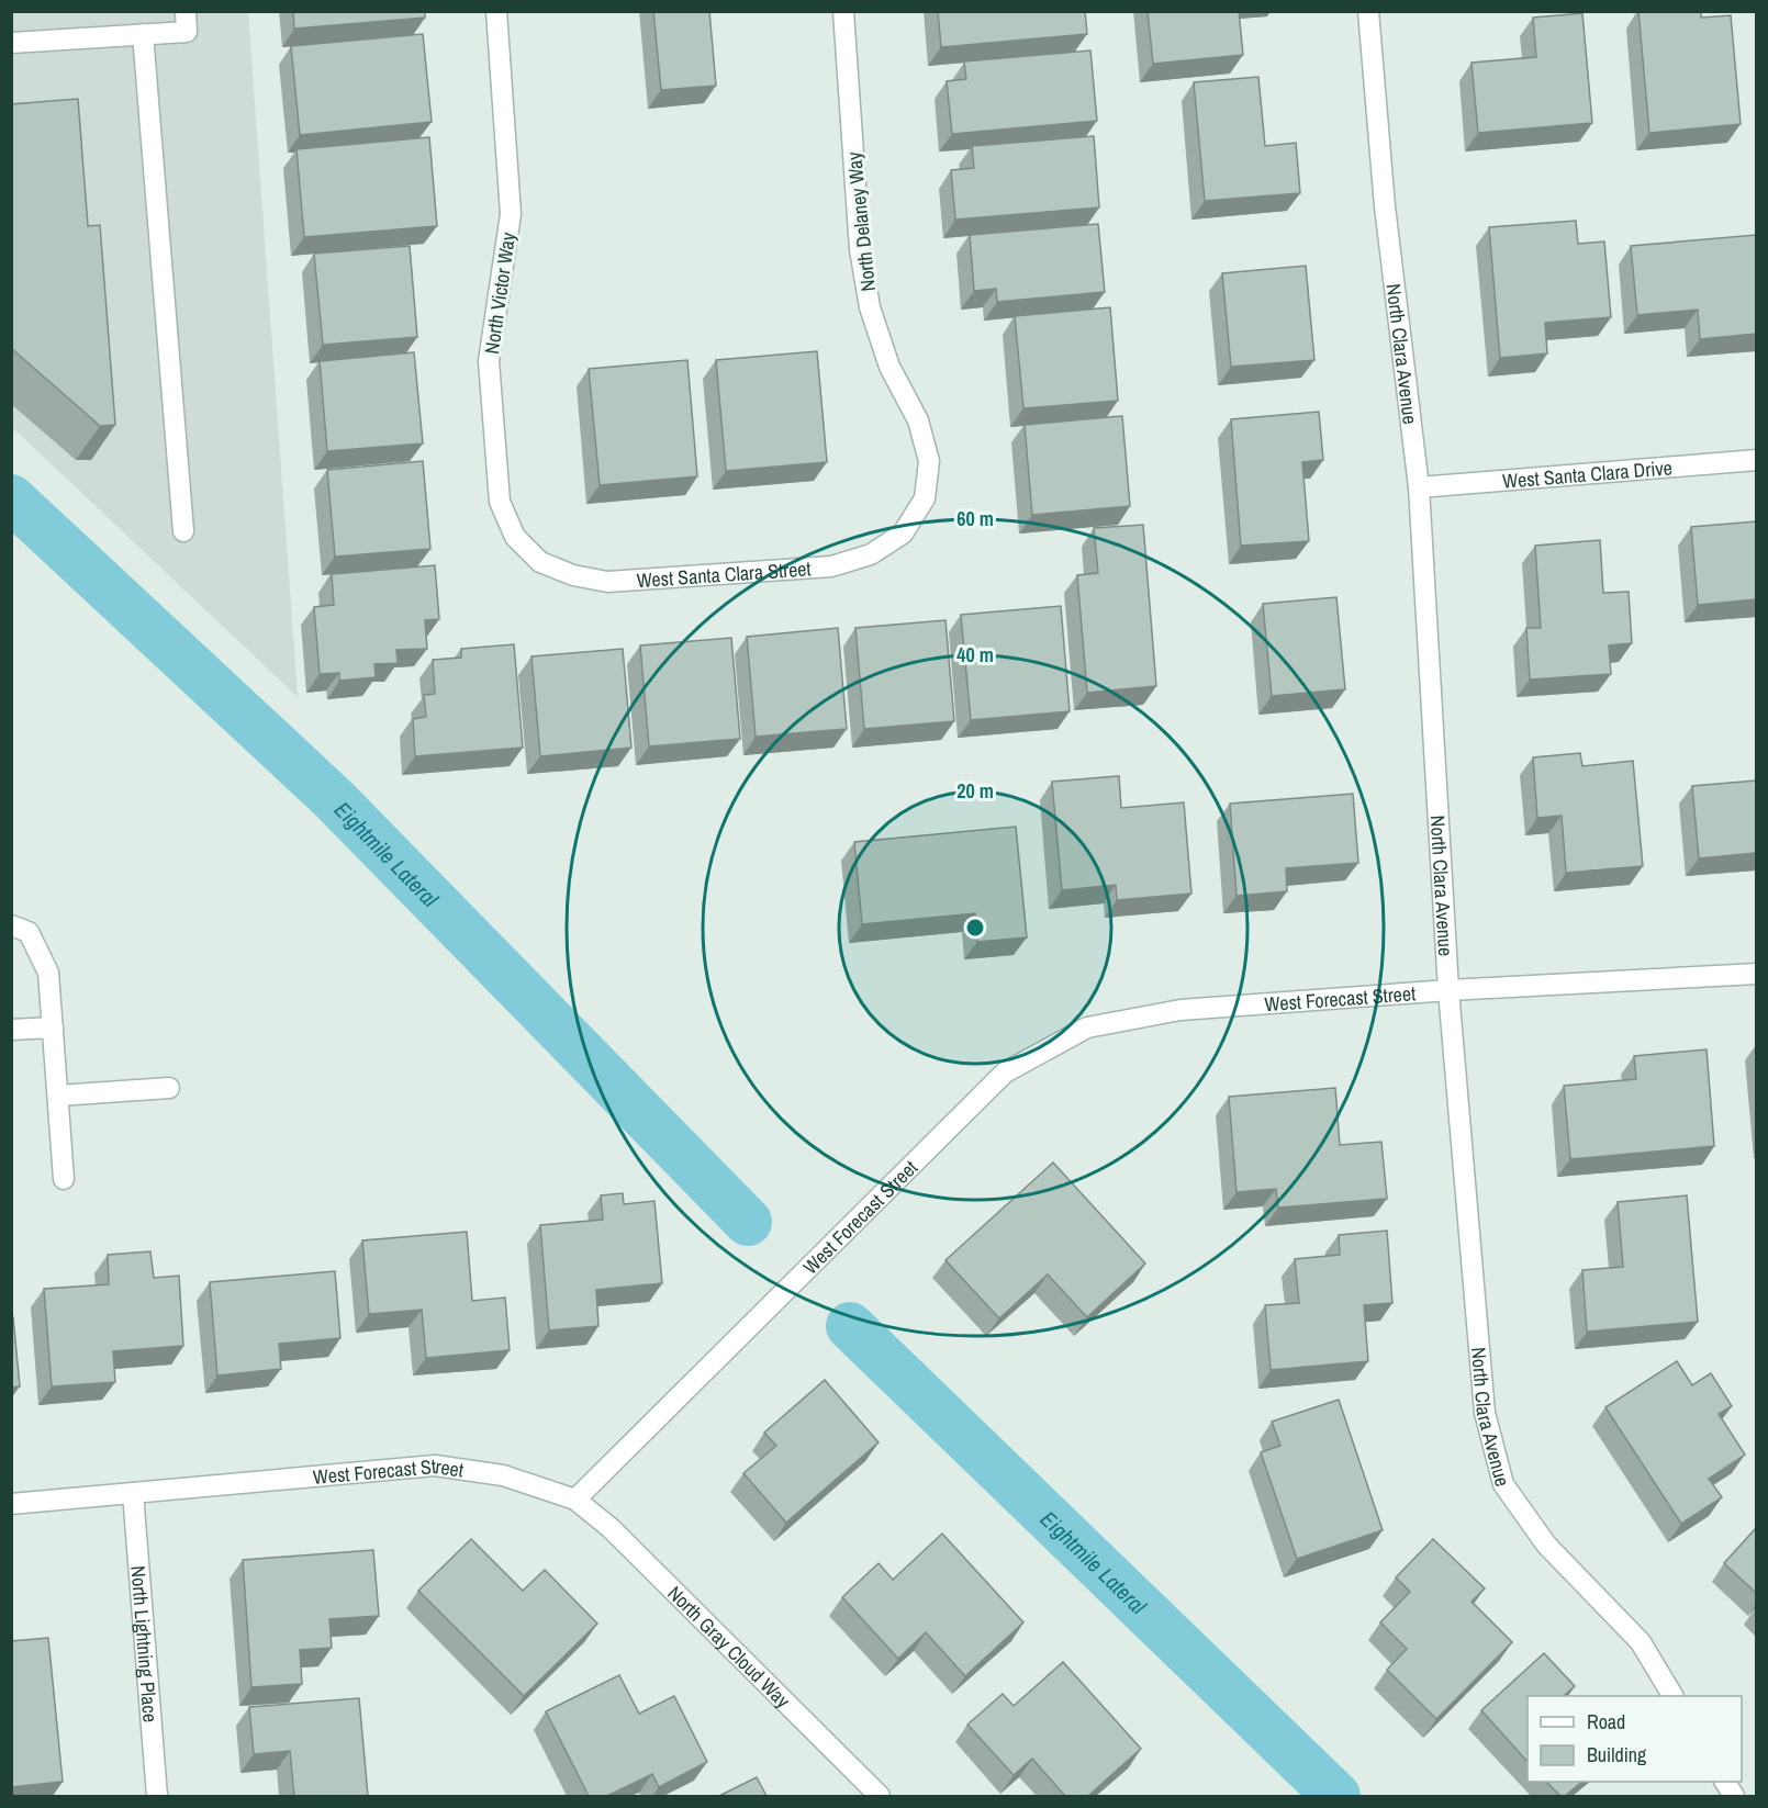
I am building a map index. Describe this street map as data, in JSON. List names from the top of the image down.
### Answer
{
  "streets": {
    "street": [
      "North Delaney Way",
      "North Victor Way",
      "North Clara Avenue",
      "West Santa Clara Drive",
      "West Santa Clara Street",
      "West Forecast Street",
      "North Lightning Place",
      "North Gray Cloud Way"
    ]
  },
  "crossings": [
    ["North Delaney Way", "West Santa Clara Street"],
    ["North Victor Way", "West Santa Clara Street"],
    ["North Clara Avenue", "West Santa Clara Drive"],
    ["North Clara Avenue", "West Forecast Street"],
    ["West Forecast Street", "North Lightning Place"],
    ["West Forecast Street", "North Gray Cloud Way"]
  ],
  "water": ["Eightmile Lateral"],
  "legend": ["Road", "Building"],
  "rings": ["60 m", "40 m", "20 m"]
}
